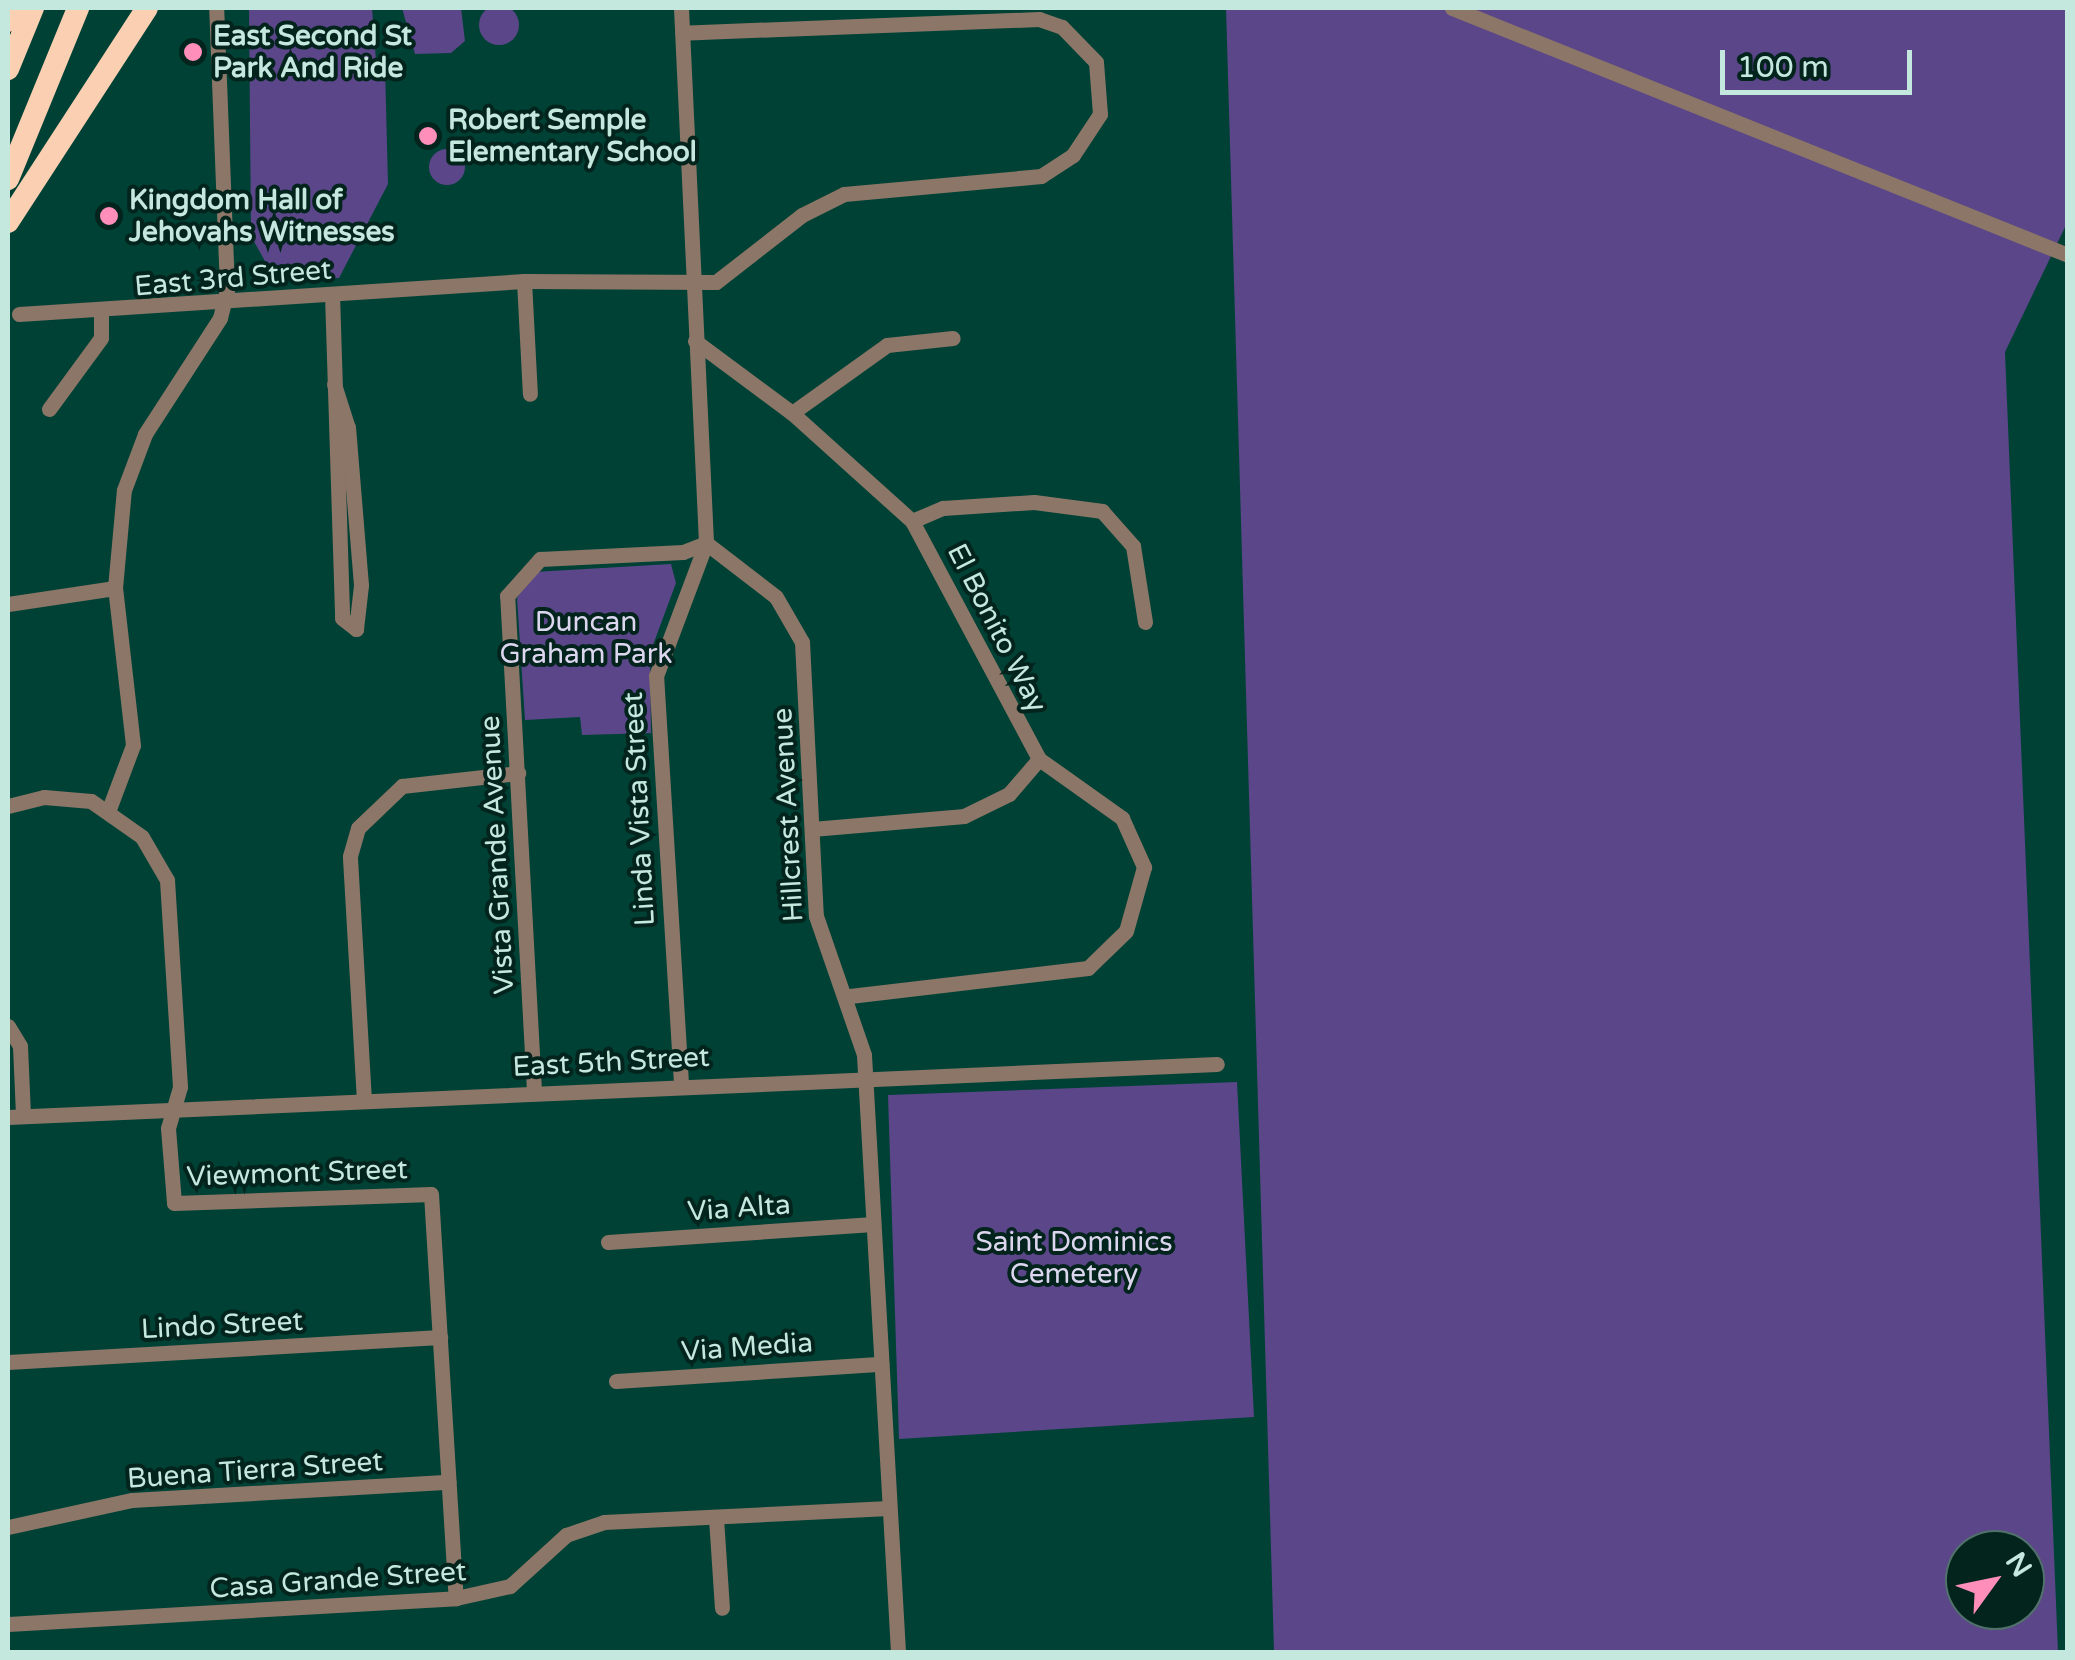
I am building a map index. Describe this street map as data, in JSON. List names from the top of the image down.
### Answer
{
  "streets": {
    "street": [
      "East 3rd Street",
      "El Bonito Way",
      "Linda Vista Street",
      "Hillcrest Avenue",
      "Vista Grande Avenue",
      "East 5th Street",
      "Viewmont Street",
      "Via Alta",
      "Lindo Street",
      "Via Media",
      "Buena Tierra Street",
      "Casa Grande Street"
    ]
  },
  "crossings": [
    ["El Bonito Way", "Hillcrest Avenue"],
    ["Linda Vista Street", "Hillcrest Avenue"],
    ["Linda Vista Street", "Vista Grande Avenue"],
    ["Linda Vista Street", "East 5th Street"],
    ["Hillcrest Avenue", "Vista Grande Avenue"],
    ["Hillcrest Avenue", "East 5th Street"],
    ["Hillcrest Avenue", "Via Alta"],
    ["Hillcrest Avenue", "Via Media"],
    ["Hillcrest Avenue", "Casa Grande Street"],
    ["Vista Grande Avenue", "East 5th Street"],
    ["East 5th Street", "Viewmont Street"],
    ["Viewmont Street", "Lindo Street"],
    ["Viewmont Street", "Buena Tierra Street"],
    ["Viewmont Street", "Casa Grande Street"]
  ],
  "parks": ["Duncan Graham Park", "Saint Dominics Cemetery"],
  "places": ["East Second St Park And Ride", "Robert Semple Elementary School", "Kingdom Hall of Jehovahs Witnesses"],
  "scale_bar": "100 m",
  "north": "top right"
}
